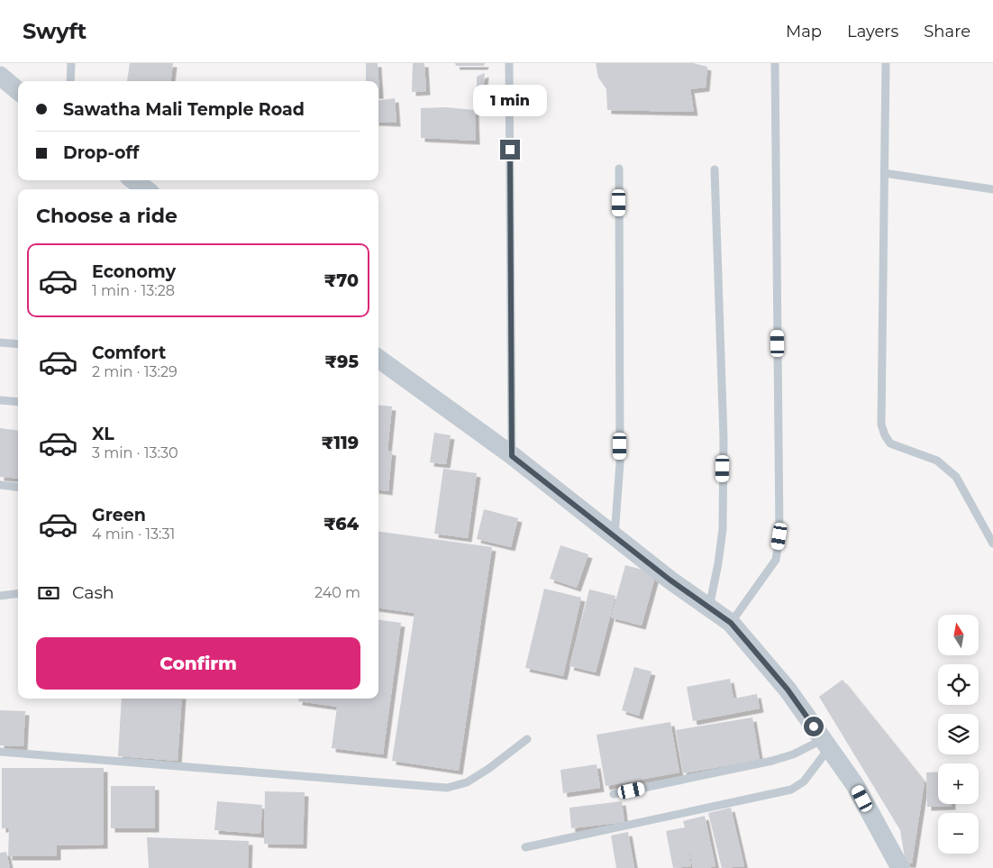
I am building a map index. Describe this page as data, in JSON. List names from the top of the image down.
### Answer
{
  "north": "top",
  "page": {
    "header": "Swyft",
    "nav": ["Map", "Layers", "Share"],
    "banner": ["Sawatha Mali Temple Road", "Drop-off"],
    "bubble": "1 min",
    "heading": "Choose a ride",
    "list": [
      {
        "name": "Economy",
        "note": "1 min · 13:28",
        "value": "₹70"
      },
      {
        "name": "Comfort",
        "note": "2 min · 13:29",
        "value": "₹95"
      },
      {
        "name": "XL",
        "note": "3 min · 13:30",
        "value": "₹119"
      },
      {
        "name": "Green",
        "note": "4 min · 13:31",
        "value": "₹64"
      }
    ],
    "pay": ["Cash", "240 m"],
    "map_buttons": ["+", "−"],
    "buttons": "Confirm"
  }
}
